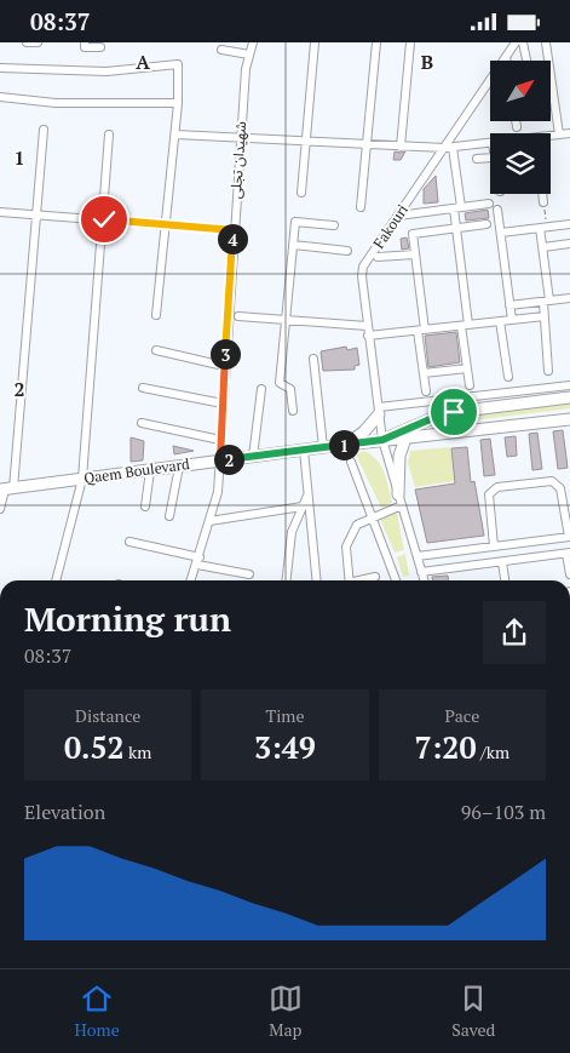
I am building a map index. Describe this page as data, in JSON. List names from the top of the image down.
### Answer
{
  "streets": {
    "main road": ["Qaem Boulevard"],
    "street": ["شهیدان تجلی", "Fakouri"]
  },
  "crossings": [
    ["شهیدان تجلی", "Qaem Boulevard"],
    ["Fakouri", "Qaem Boulevard"]
  ],
  "north": "top right",
  "page": {
    "status": "08:37",
    "pins": [
      "4",
      "3",
      "1",
      "2"
    ],
    "heading": ["Morning run", "08:37"],
    "stats": [
      ["Distance", "0.52 km"],
      ["Time", "3:49"],
      ["Pace", "7:20 /km"]
    ],
    "chart": ["Elevation", "96–103 m"],
    "tabs": ["Home", "Map", "Saved"]
  },
  "grid": {
    "columns": ["A", "B"],
    "rows": ["1", "2"]
  }
}
